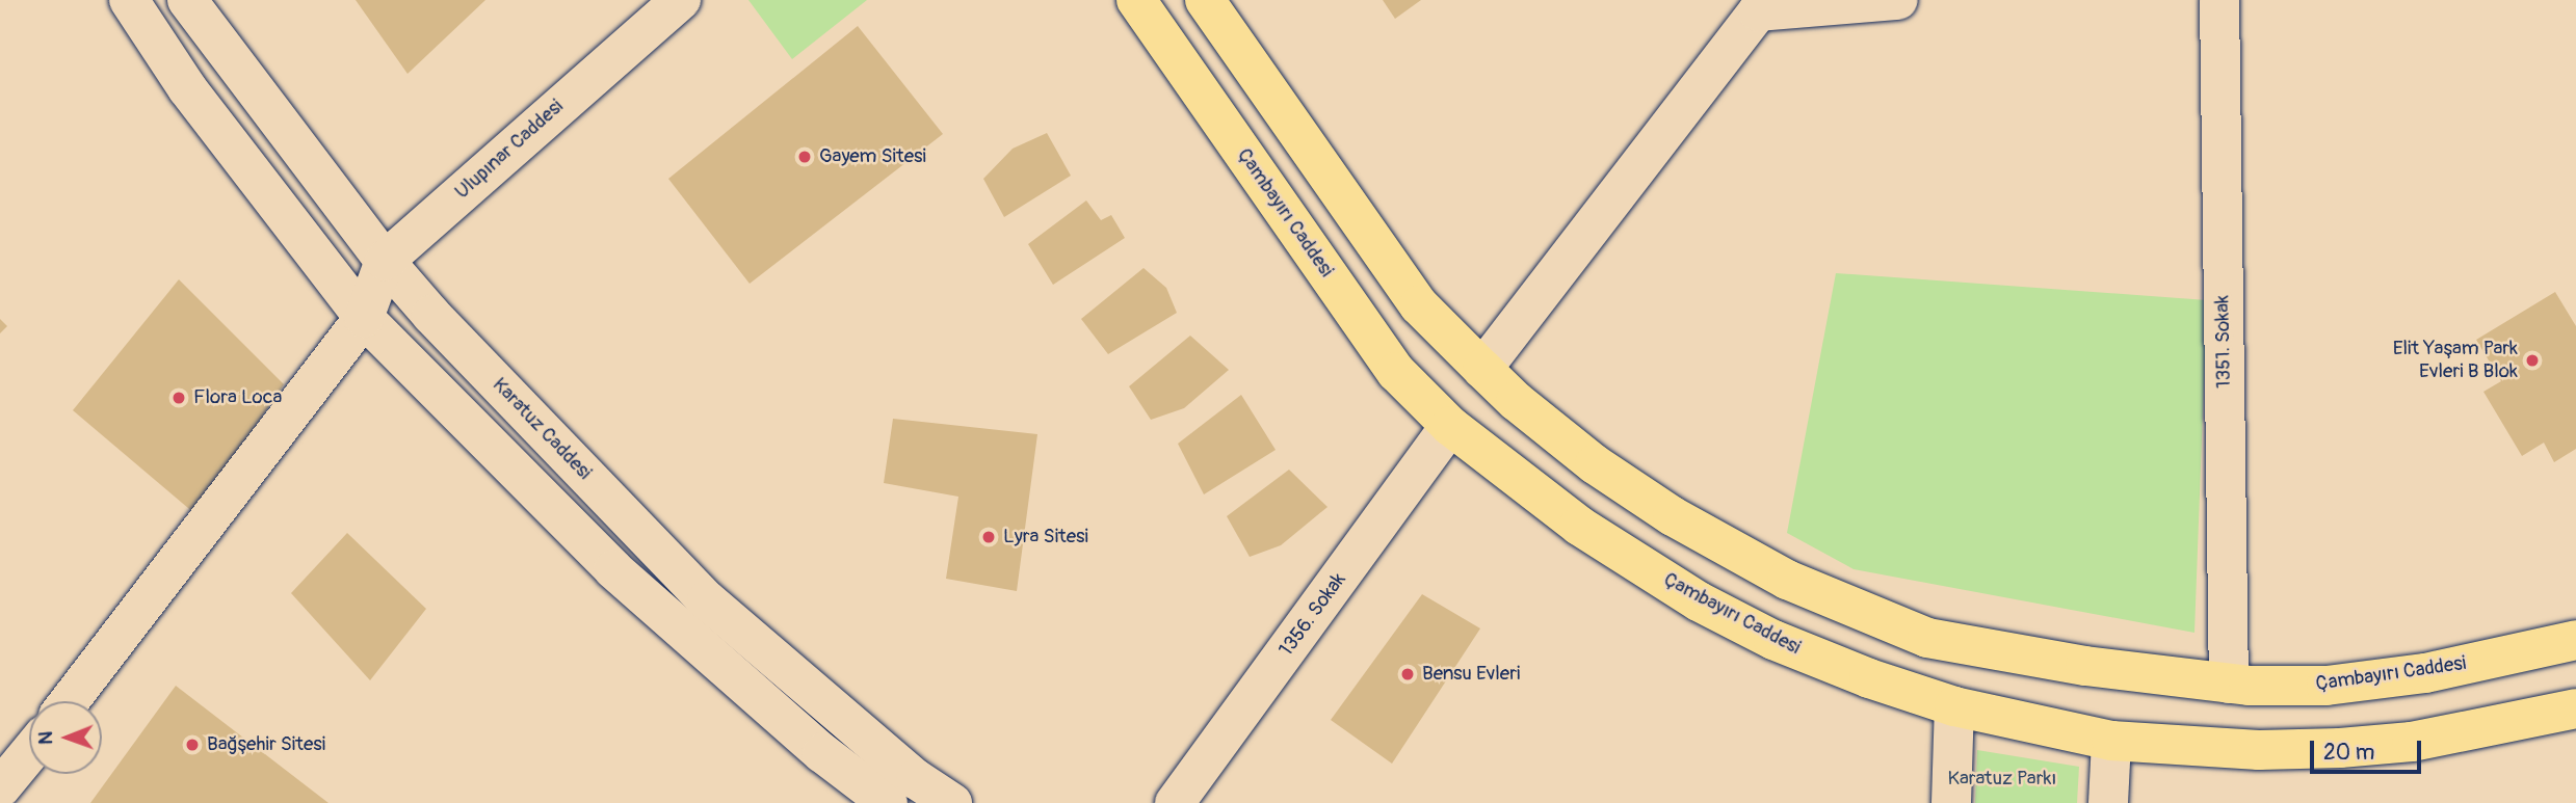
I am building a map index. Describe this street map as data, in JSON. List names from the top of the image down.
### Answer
{
  "streets": {
    "main road": ["Çambayırı Caddesi"],
    "street": [
      "Ulupınar Caddesi",
      "1351. Sokak",
      "Karatuz Caddesi",
      "1356. Sokak"
    ]
  },
  "crossings": [
    ["Ulupınar Caddesi", "Karatuz Caddesi"],
    ["Çambayırı Caddesi", "1351. Sokak"],
    ["Çambayırı Caddesi", "1356. Sokak"]
  ],
  "parks": ["Karatuz Parkı"],
  "places": [
    "Gayem Sitesi",
    "Elit Yaşam Park Evleri B Blok",
    "Flora Loca",
    "Lyra Sitesi",
    "Bensu Evleri",
    "Bağşehir Sitesi"
  ],
  "scale_bar": "20 m",
  "north": "left"
}
